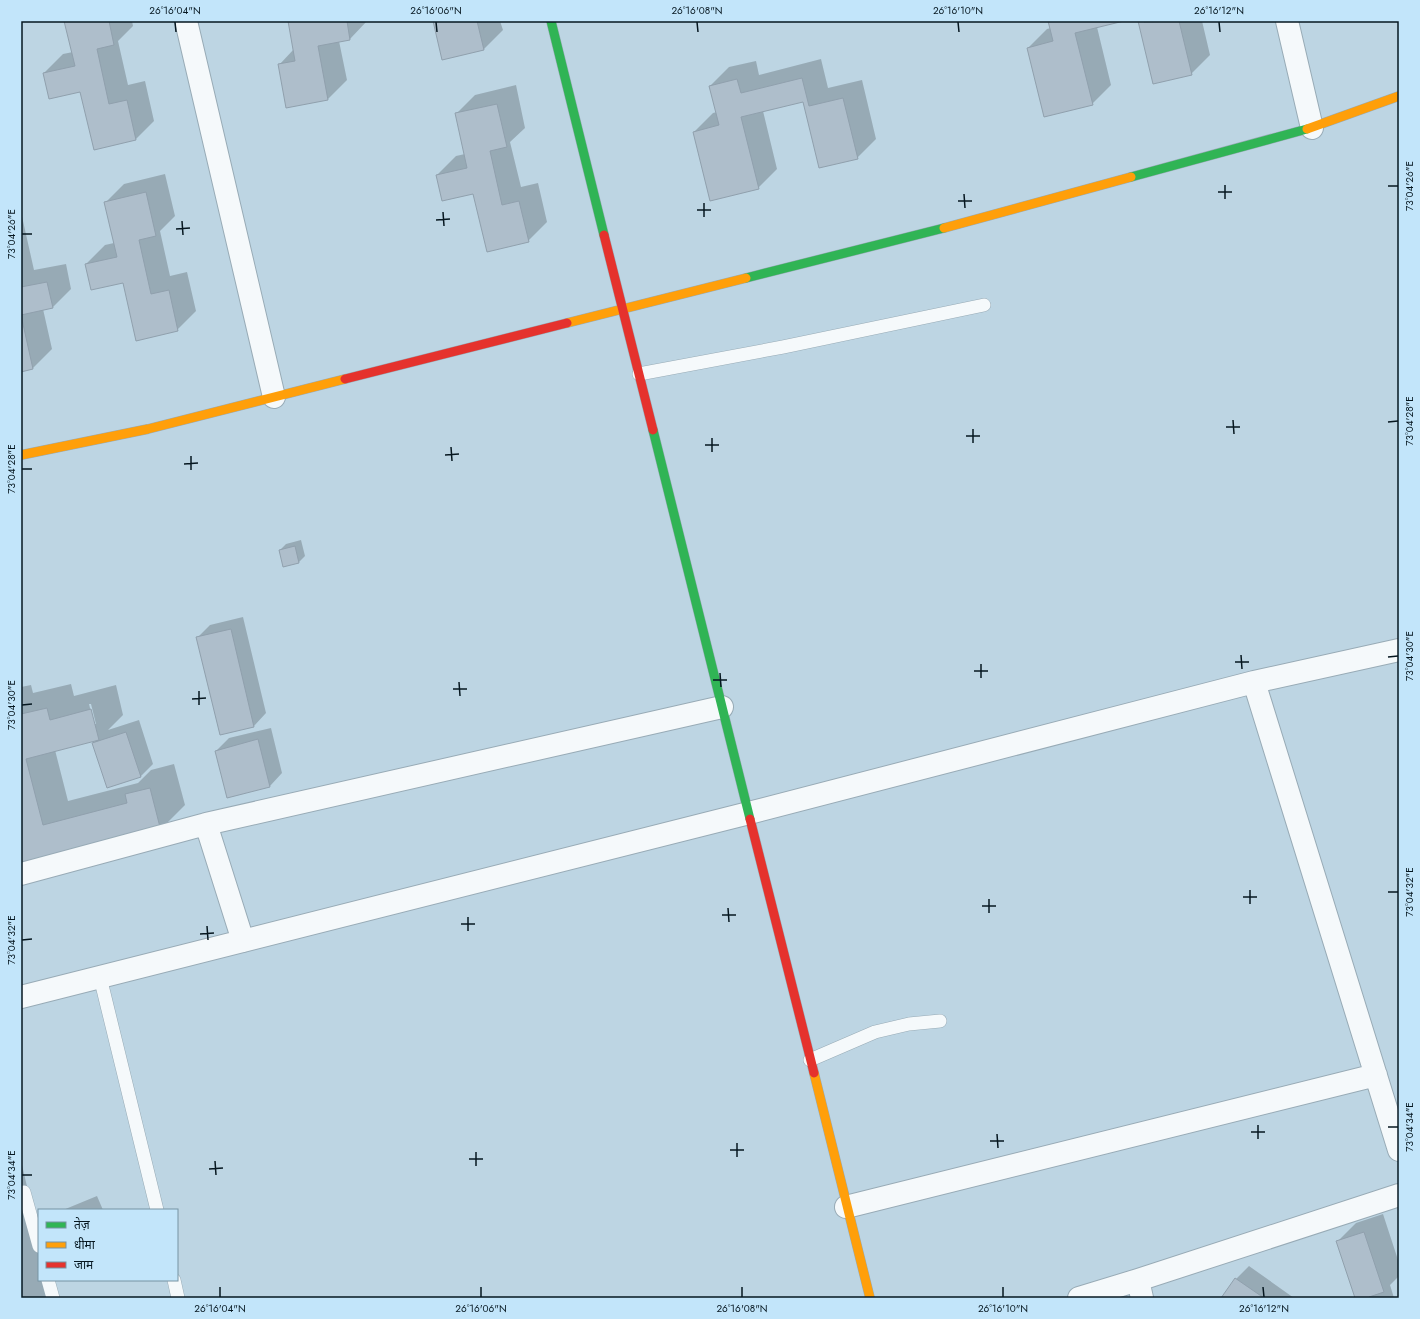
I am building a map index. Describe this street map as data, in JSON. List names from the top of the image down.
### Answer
{
  "legend": ["तेज़", "धीमा", "जाम"],
  "coordinates": [
    "26°16'04\"N",
    "26°16'06\"N",
    "26°16'08\"N",
    "26°16'10\"N",
    "26°16'12\"N",
    "73°04'26\"E",
    "73°04'28\"E",
    "73°04'30\"E",
    "73°04'32\"E",
    "73°04'34\"E"
  ]
}
